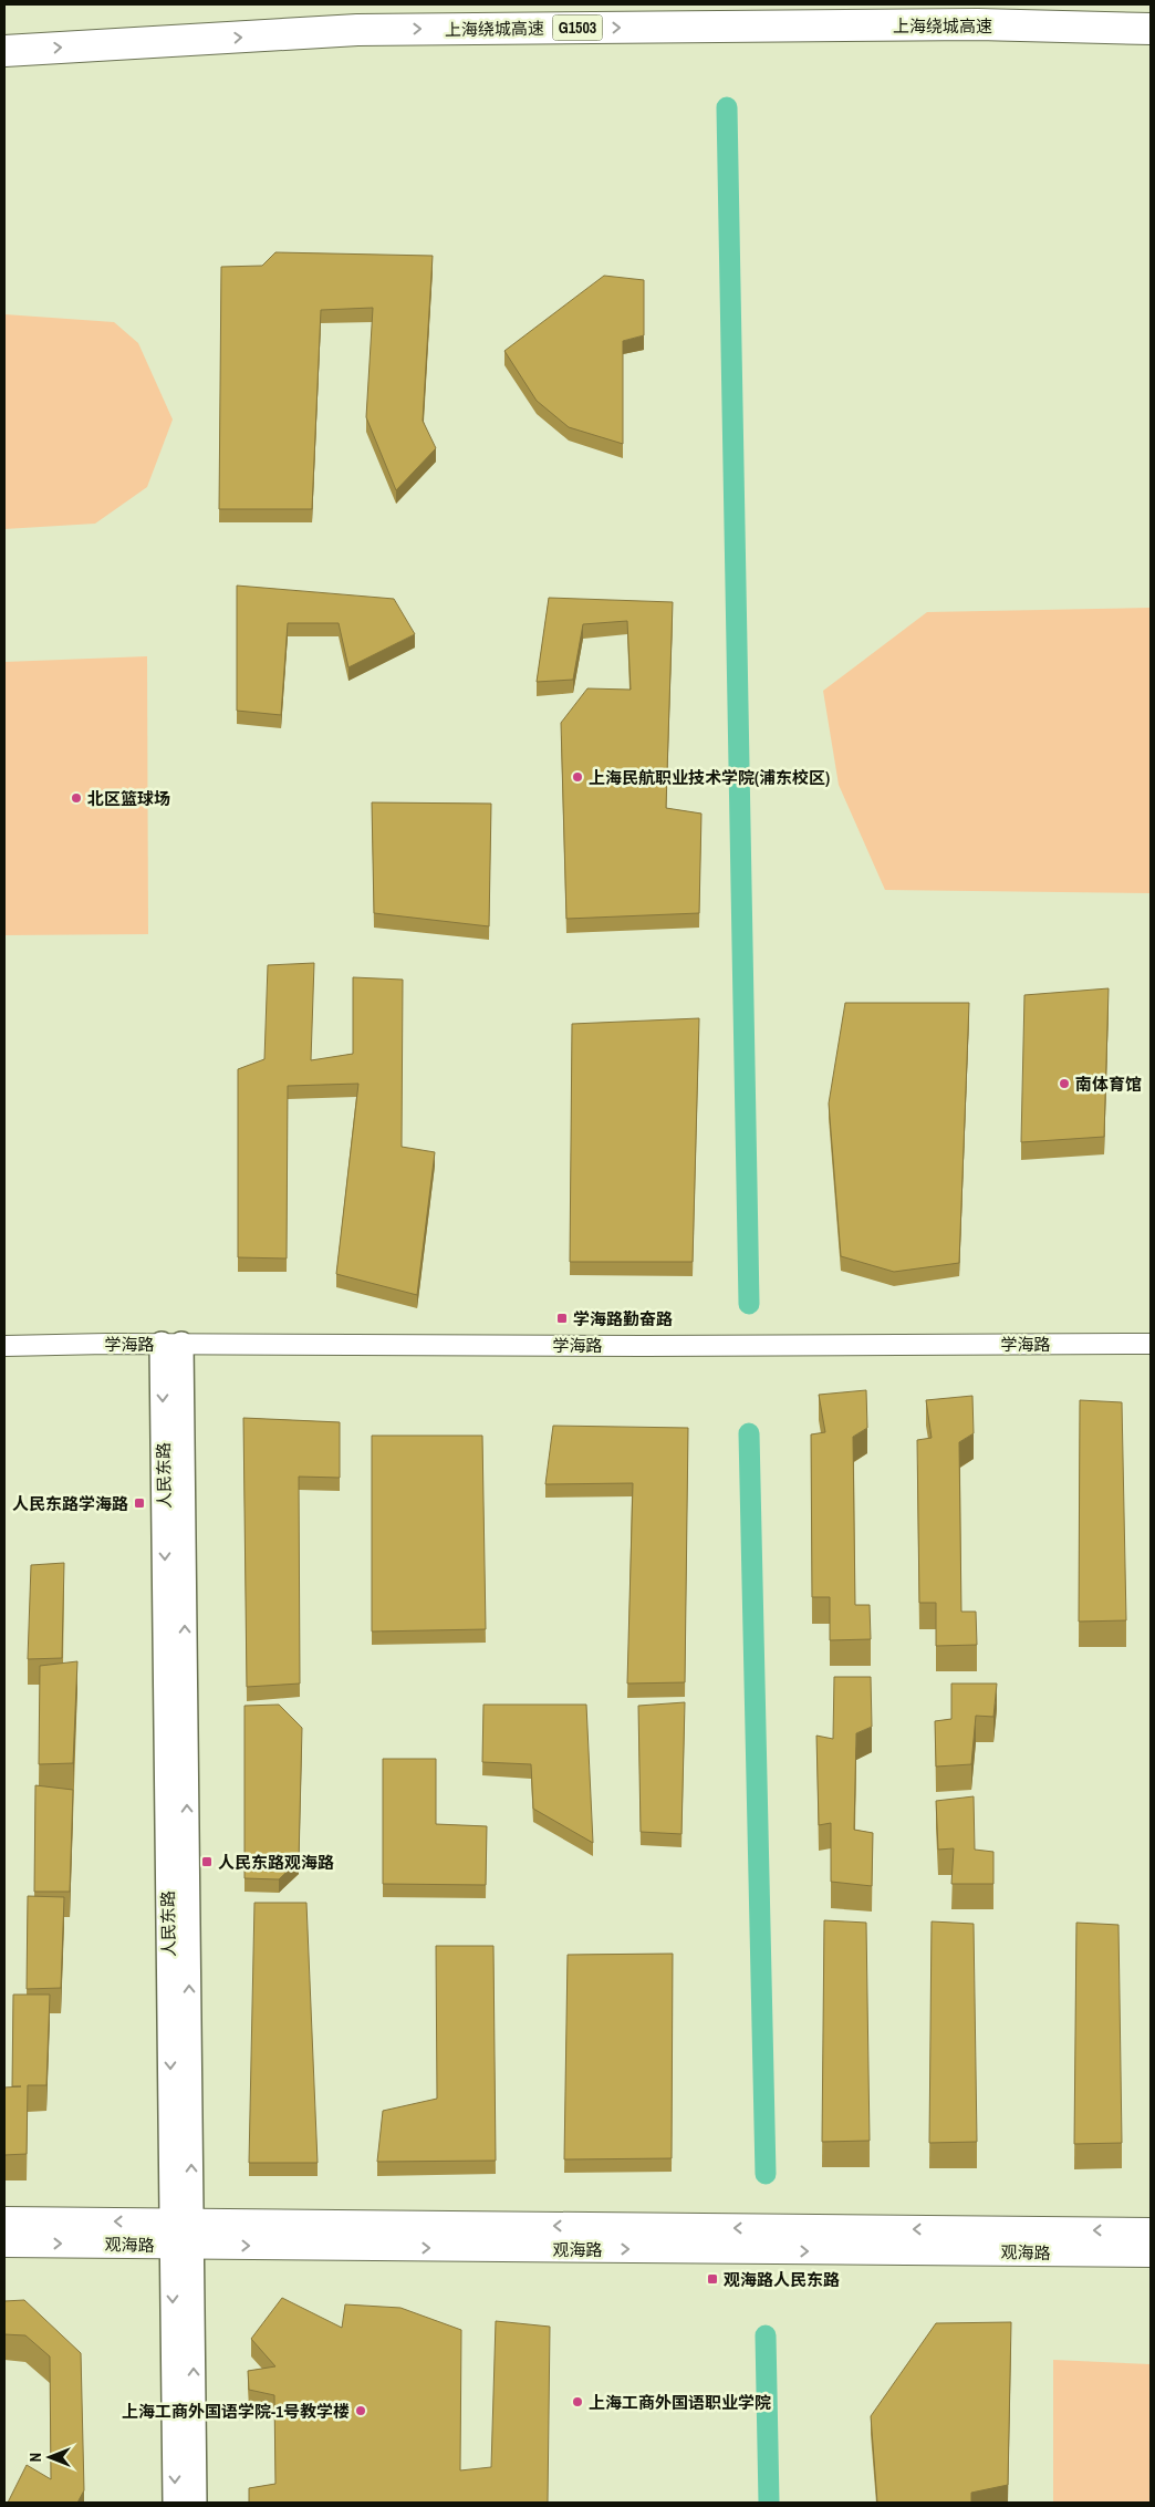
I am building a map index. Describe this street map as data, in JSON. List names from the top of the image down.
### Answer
{
  "streets": {
    "highway": ["上海绕城高速", "G1503"],
    "main road": ["观海路"],
    "street": ["学海路", "人民东路"]
  },
  "crossings": [
    ["学海路", "人民东路"],
    ["人民东路", "观海路"]
  ],
  "one_way": ["上海绕城高速"],
  "places": {
    "other": [
      "上海民航职业技术学院(浦东校区)",
      "北区篮球场",
      "南体育馆",
      "上海工商外国语职业学院",
      "上海工商外国语学院-1号教学楼"
    ],
    "transit": [
      "学海路勤奋路",
      "人民东路学海路",
      "人民东路观海路",
      "观海路人民东路"
    ]
  },
  "north": "left"
}
